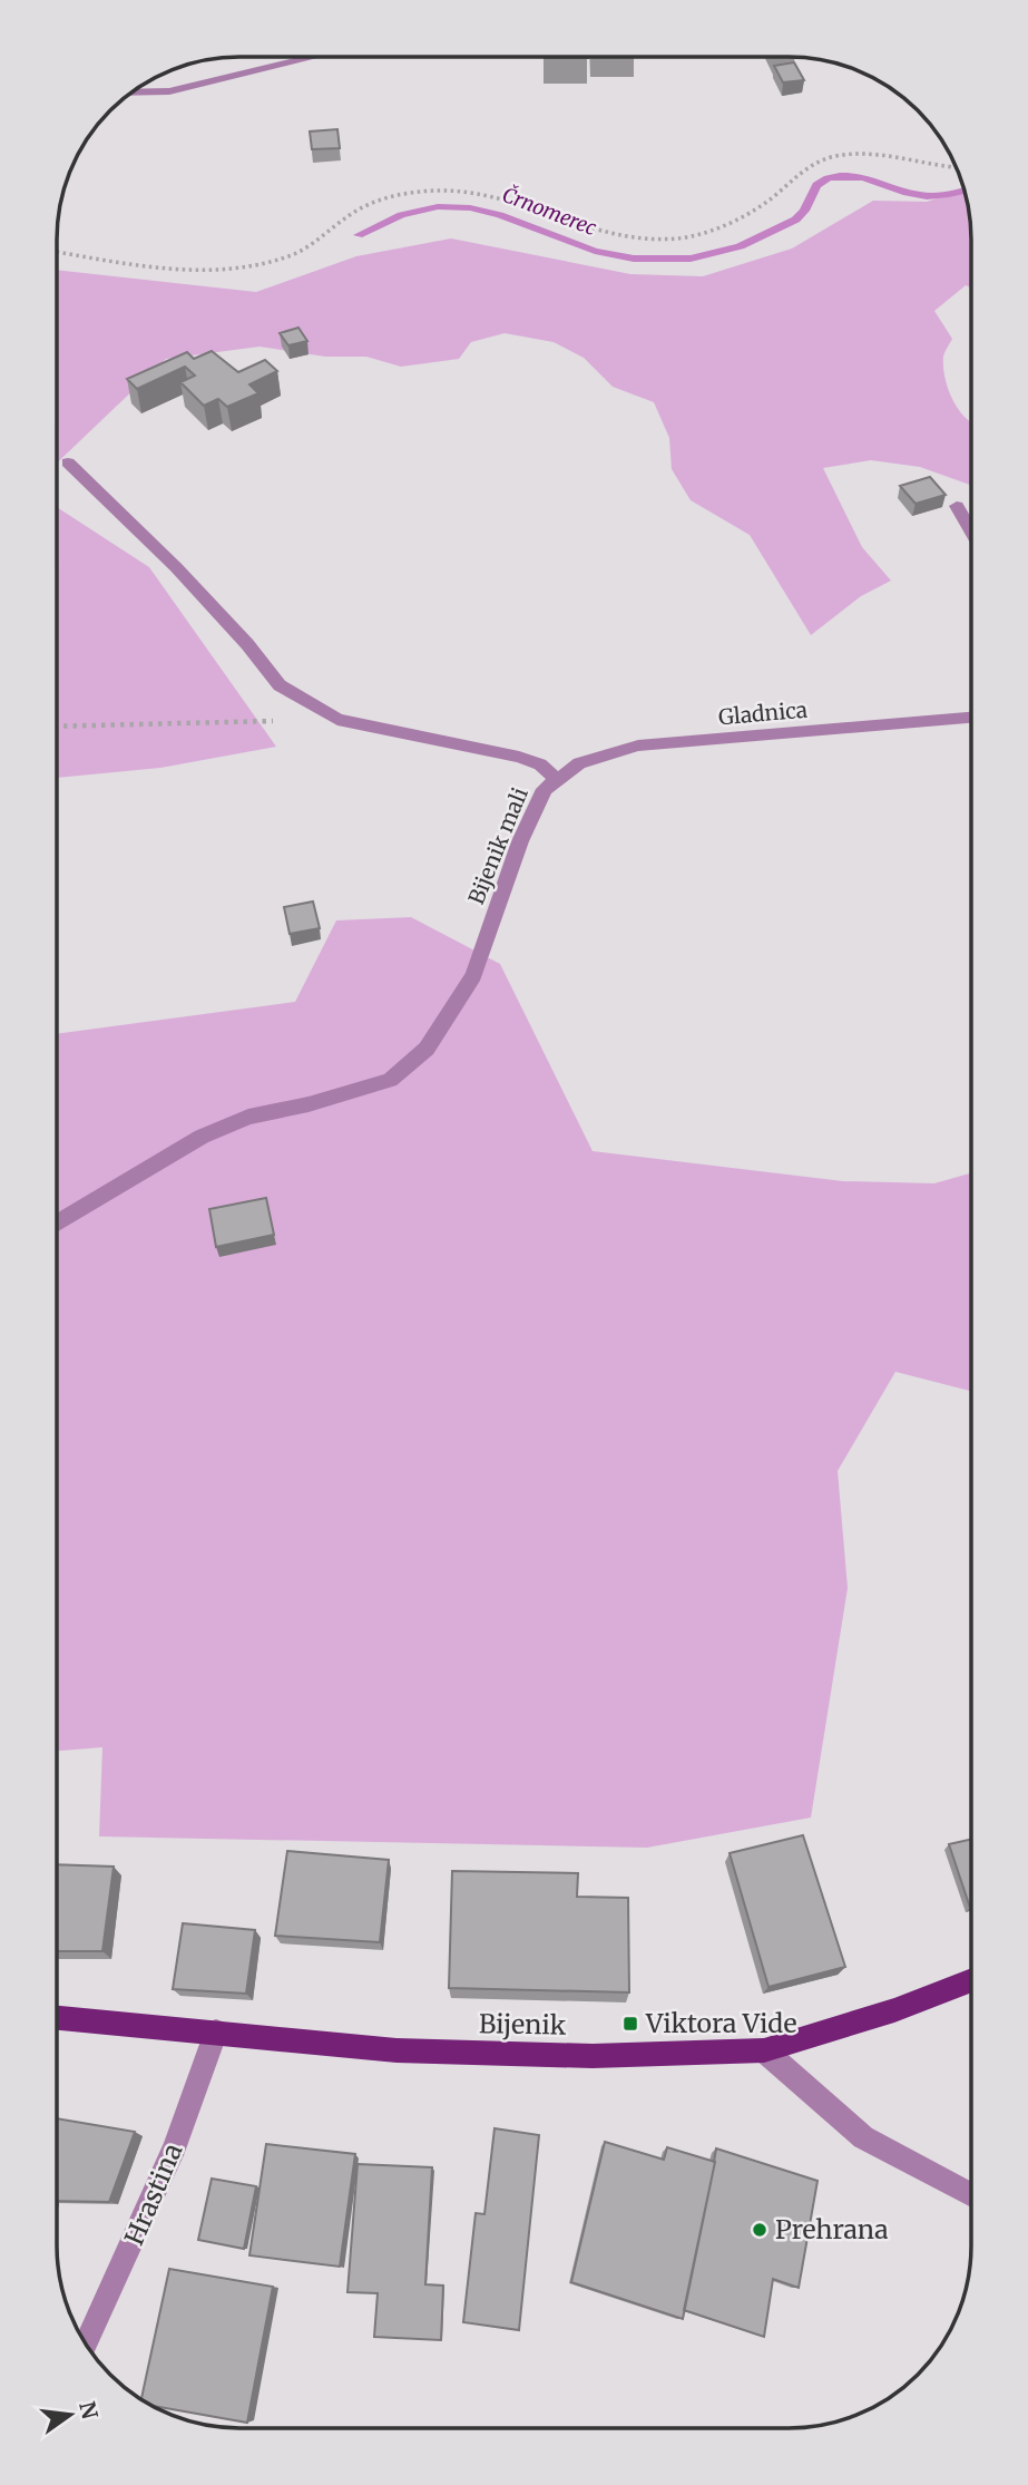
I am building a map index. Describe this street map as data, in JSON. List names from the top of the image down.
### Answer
{
  "streets": {
    "main road": ["Bijenik"],
    "street": ["Gladnica", "Bijenik mali", "Hrastina"]
  },
  "crossings": [
    ["Gladnica", "Bijenik mali"],
    ["Bijenik", "Hrastina"]
  ],
  "water": ["Črnomerec"],
  "places": {
    "transit": ["Viktora Vide"],
    "other": ["Prehrana"]
  },
  "north": "right"
}
